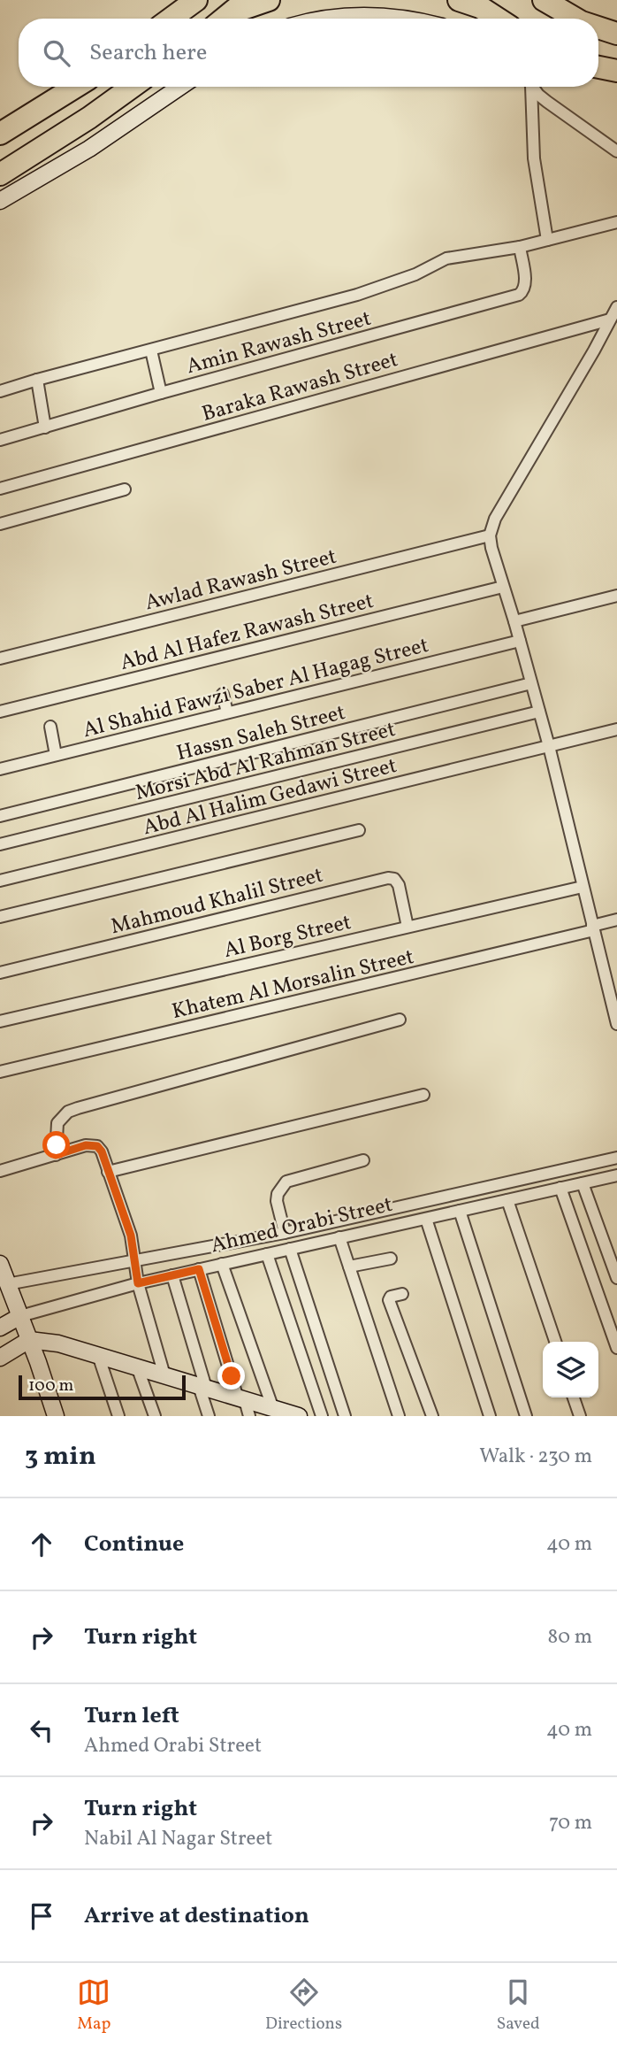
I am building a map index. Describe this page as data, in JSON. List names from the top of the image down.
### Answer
{
  "streets": {
    "street": [
      "Amin Rawash Street",
      "Baraka Rawash Street",
      "Awlad Rawash Street",
      "Abd Al Hafez Rawash Street",
      "Al Shahid Fawzi Saber Al Hagag Street",
      "Hassn Saleh Street",
      "Morsi Abd Al Rahman Street",
      "Abd Al Halim Gedawi Street",
      "Mahmoud Khalil Street",
      "Al Borg Street",
      "Khatem Al Morsalin Street",
      "Ahmed Orabi Street"
    ]
  },
  "crossings": [
    ["Mahmoud Khalil Street", "Al Borg Street"]
  ],
  "scale_bar": "100 m",
  "page": {
    "search": "Search here",
    "scale": "100 m",
    "heading": ["3 min", "Walk · 230 m"],
    "list": [
      ["Continue", "40 m"],
      ["Turn right", "80 m"],
      ["Turn left", "Ahmed Orabi Street", "40 m"],
      ["Turn right", "Nabil Al Nagar Street", "70 m"],
      "Arrive at destination"
    ],
    "nav": ["Map", "Directions", "Saved"]
  }
}
